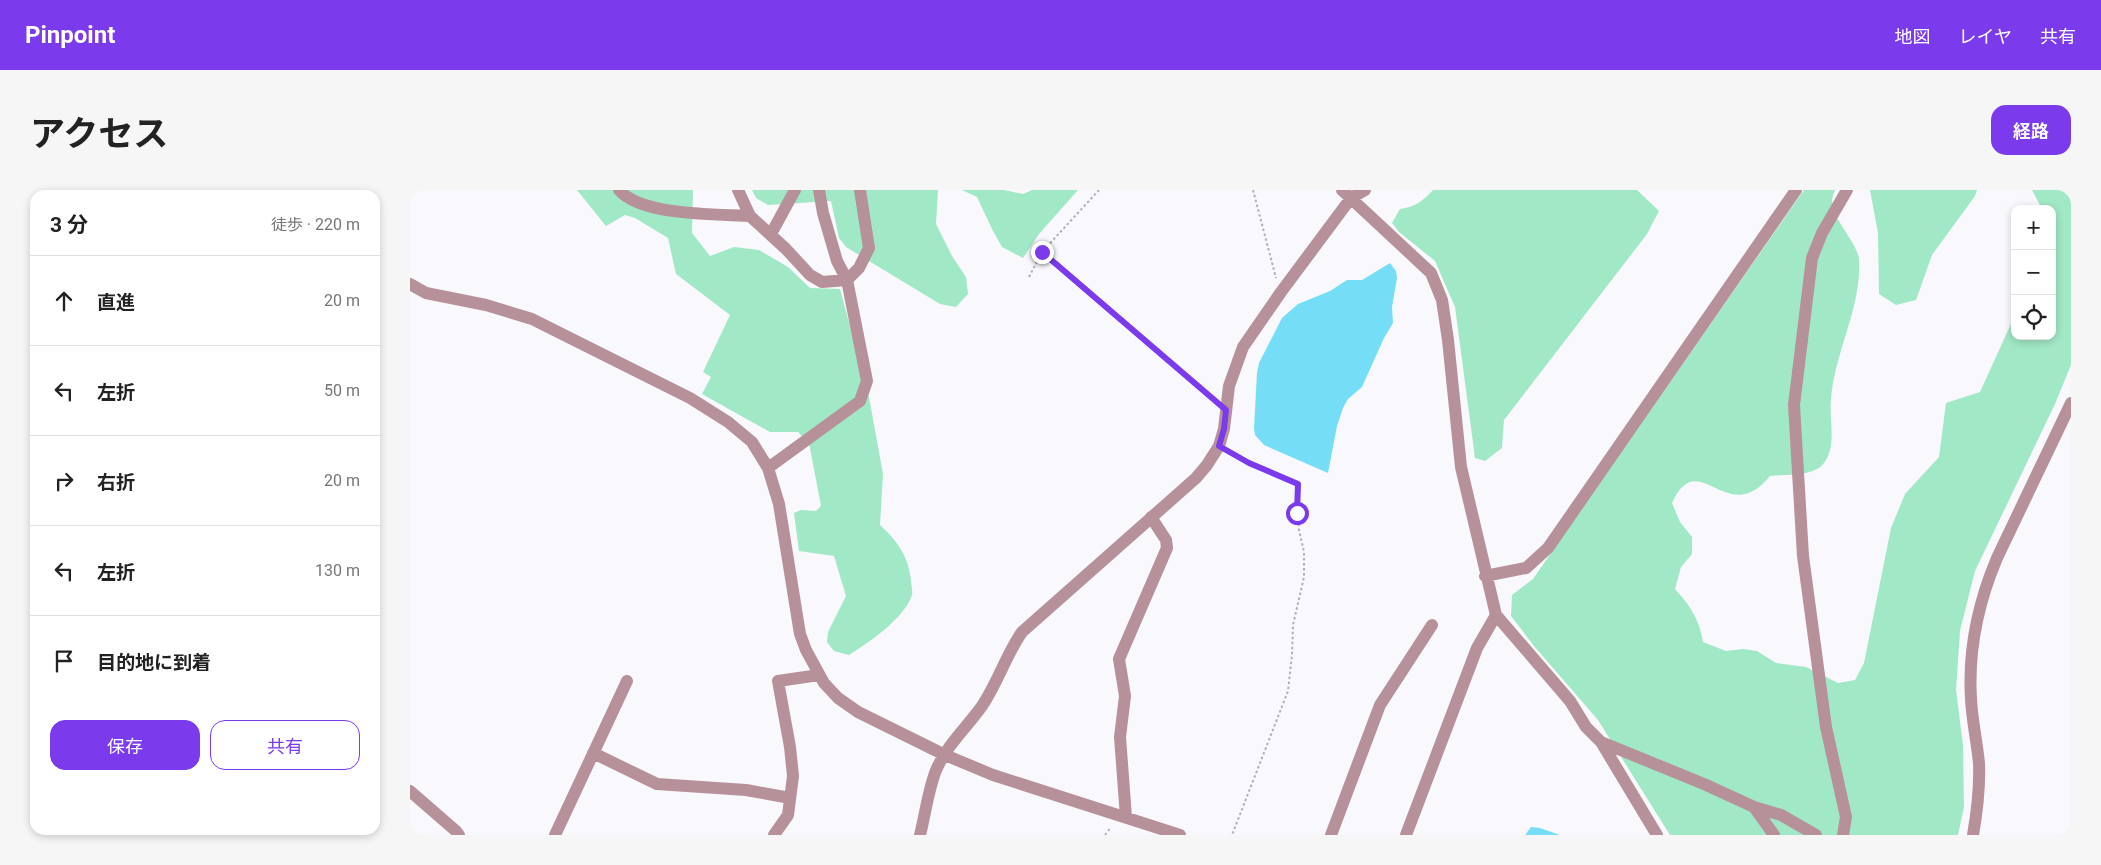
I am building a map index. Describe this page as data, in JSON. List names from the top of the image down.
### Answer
{
  "page": {
    "header": "Pinpoint",
    "nav": ["地図", "レイヤ", "共有"],
    "title": "アクセス",
    "buttons": [
      "経路",
      ["保存", "共有"]
    ],
    "heading": ["3 分", "徒歩 · 220 m"],
    "map_buttons": ["+", "−"],
    "list": [
      ["直進", "20 m"],
      ["左折", "50 m"],
      ["右折", "20 m"],
      ["左折", "130 m"],
      "目的地に到着"
    ]
  }
}
